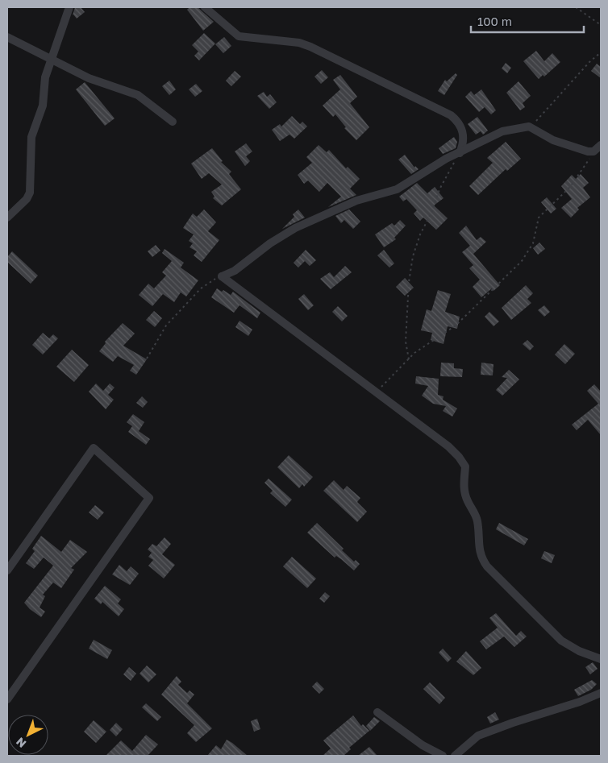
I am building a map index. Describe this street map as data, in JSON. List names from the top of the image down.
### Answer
{
  "scale_bar": "100 m",
  "north": "bottom left"
}
